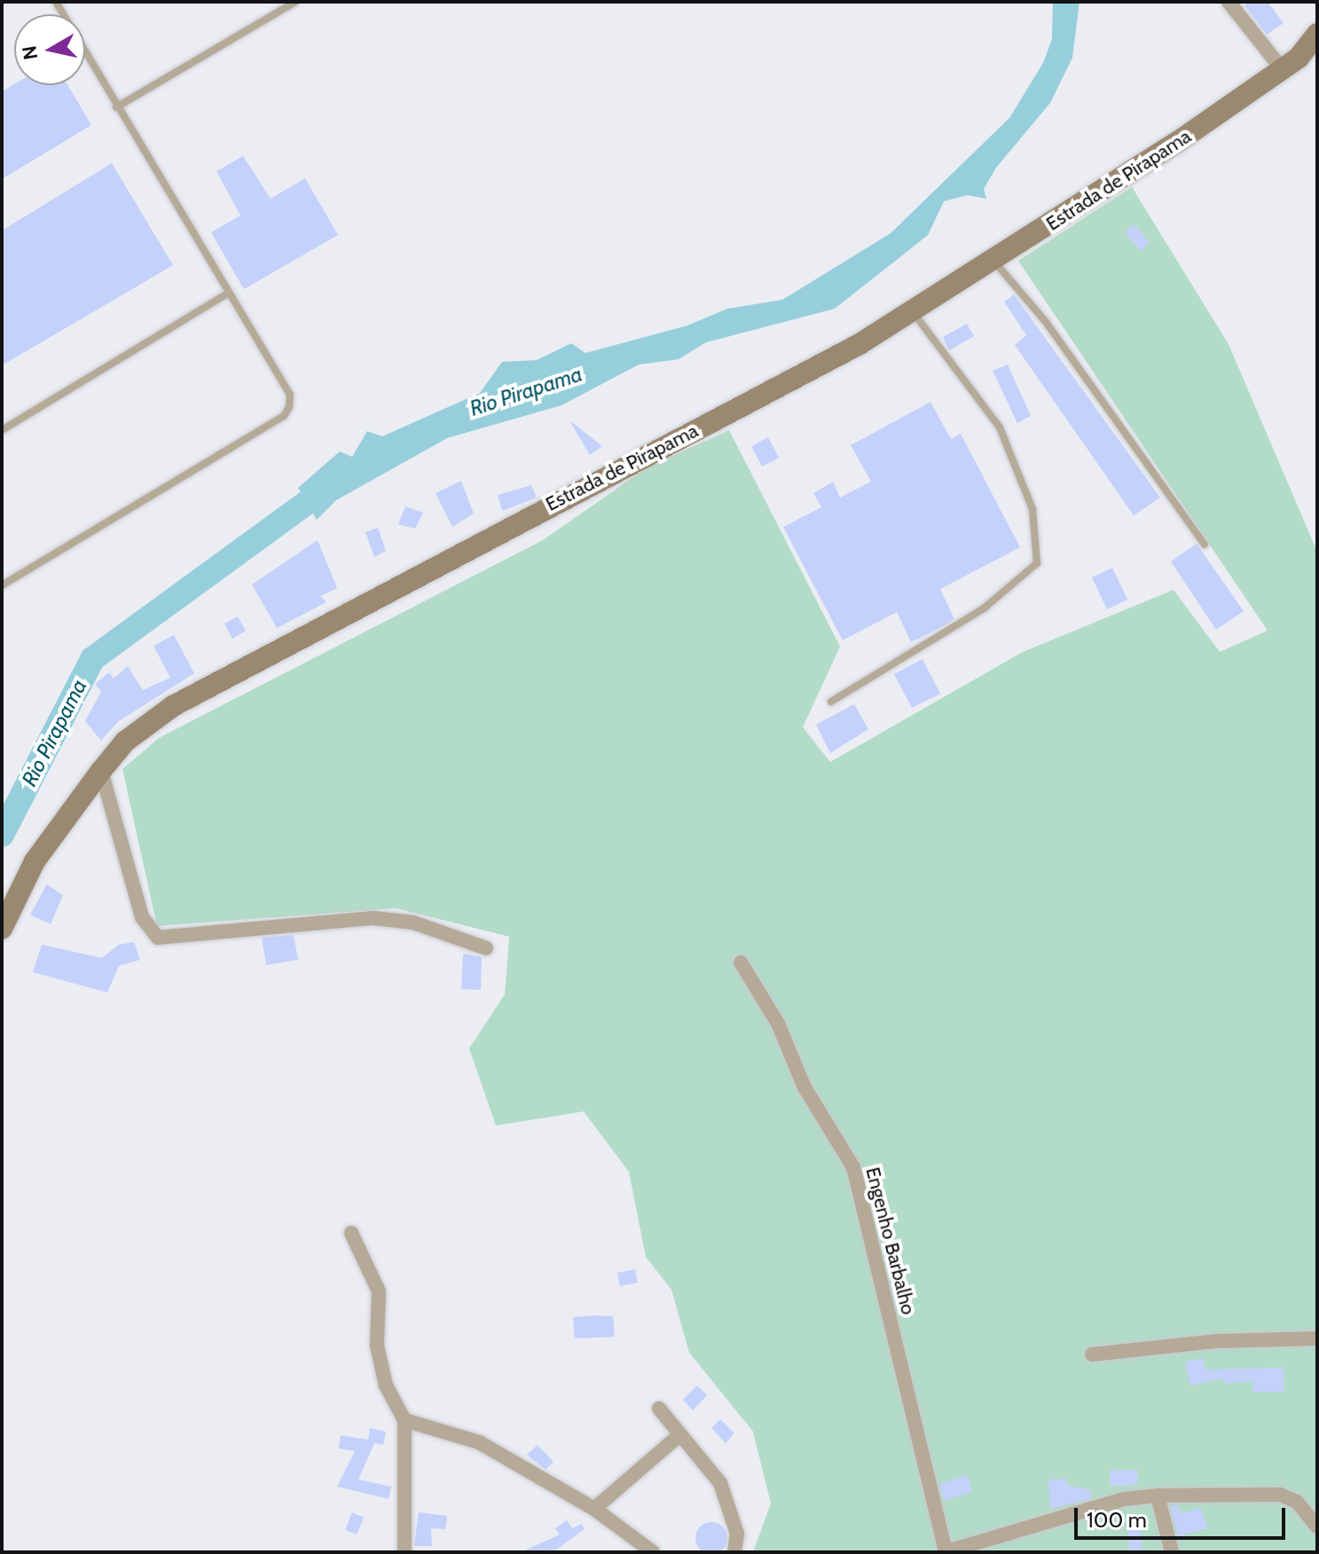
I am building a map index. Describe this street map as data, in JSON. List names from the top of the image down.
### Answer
{
  "streets": {
    "main road": ["Estrada de Pirapama"],
    "street": ["Engenho Barbalho"]
  },
  "water": ["Rio Pirapama"],
  "scale_bar": "100 m",
  "north": "left"
}
